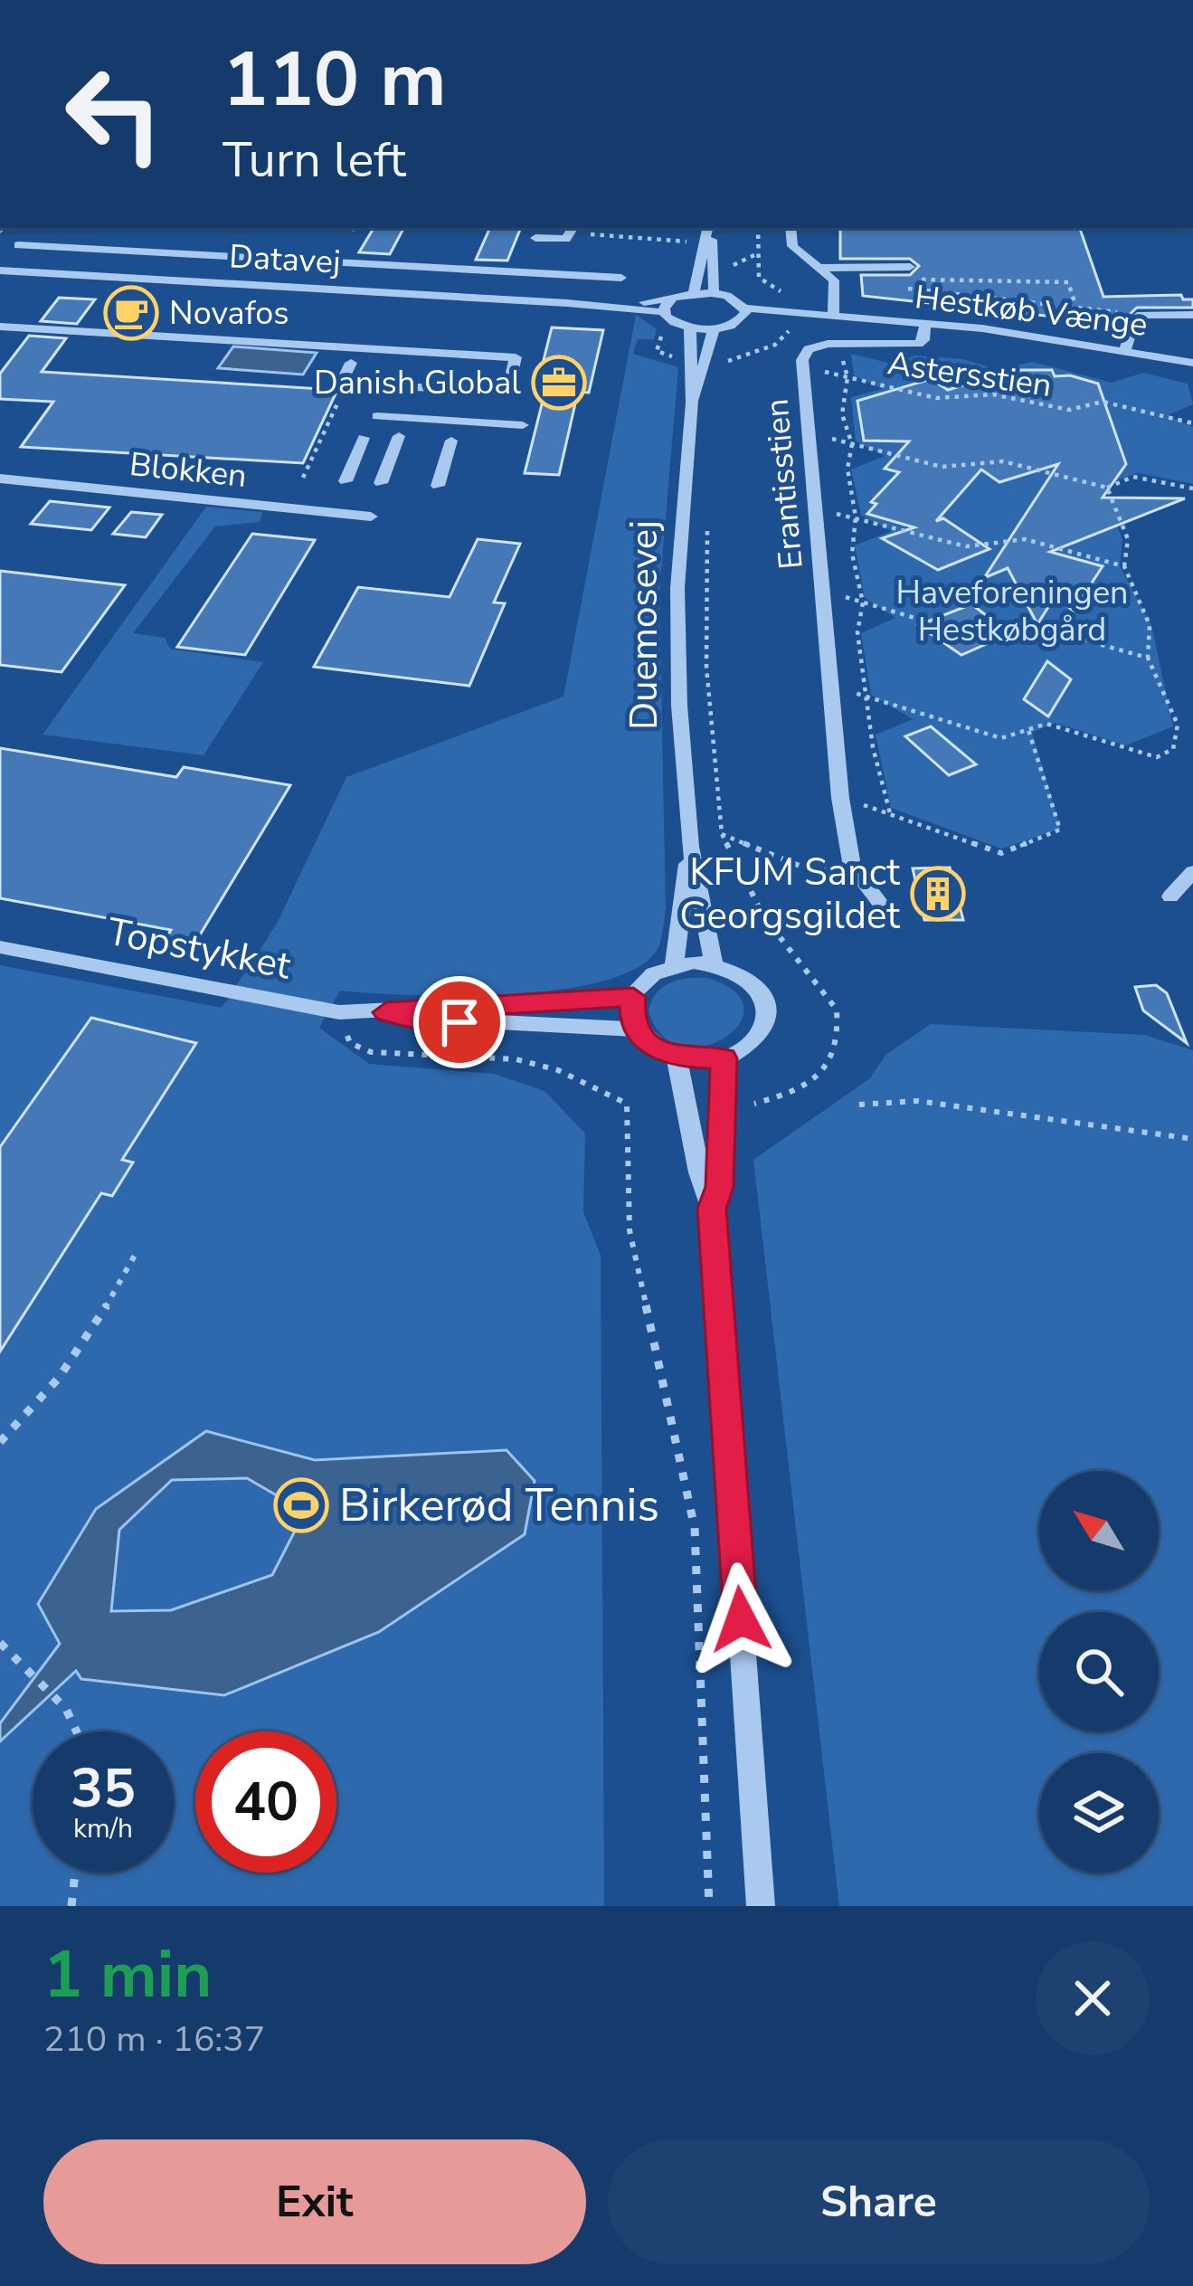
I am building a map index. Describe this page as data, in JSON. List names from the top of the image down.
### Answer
{
  "streets": {
    "street": [
      "Datavej",
      "Hestkøb Vænge",
      "Blokken",
      "Erantisstien",
      "Duemosevej",
      "Topstykket"
    ],
    "path": ["Astersstien"]
  },
  "crossings": [
    ["Astersstien", "Erantisstien"],
    ["Duemosevej", "Topstykket"]
  ],
  "parks": ["Haveforeningen Hestkøbgård"],
  "places": {
    "cafe": ["Novafos"],
    "office": ["Danish Global"],
    "building": ["KFUM Sanct Georgsgildet"],
    "sports": ["Birkerød Tennis"]
  },
  "north": "top left",
  "page": {
    "turn": ["110 m", "Turn left"],
    "speed": "35 km/h",
    "limit": "40",
    "heading": ["1 min", "210 m · 16:37"],
    "buttons": ["Exit", "Share"]
  }
}
